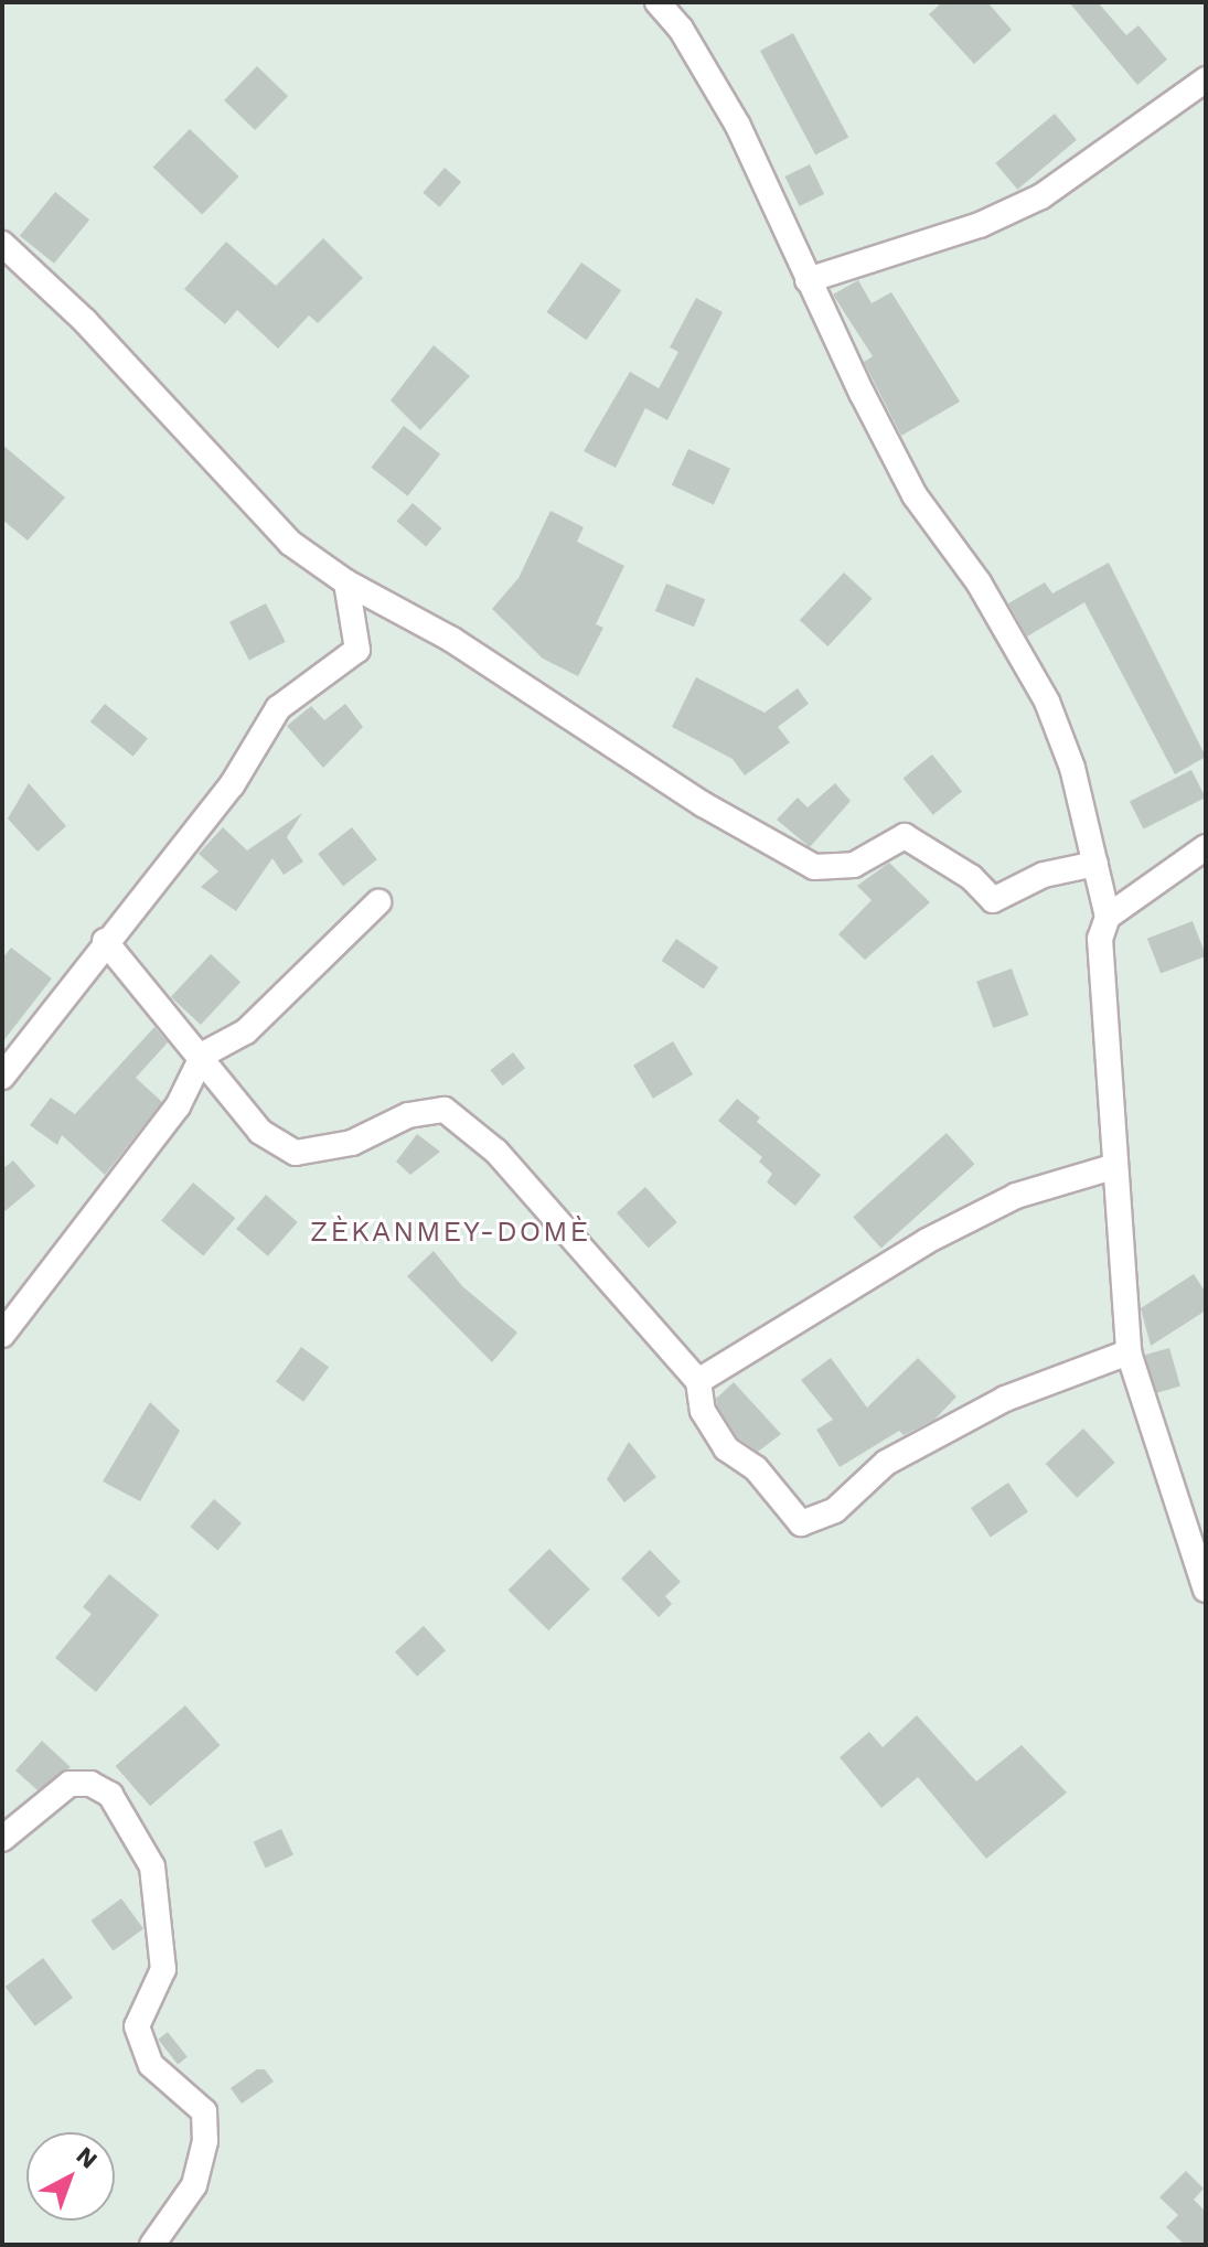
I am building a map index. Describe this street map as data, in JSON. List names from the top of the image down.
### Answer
{
  "districts": ["ZÈKANMEY-DOMÈ"],
  "north": "top right"
}
